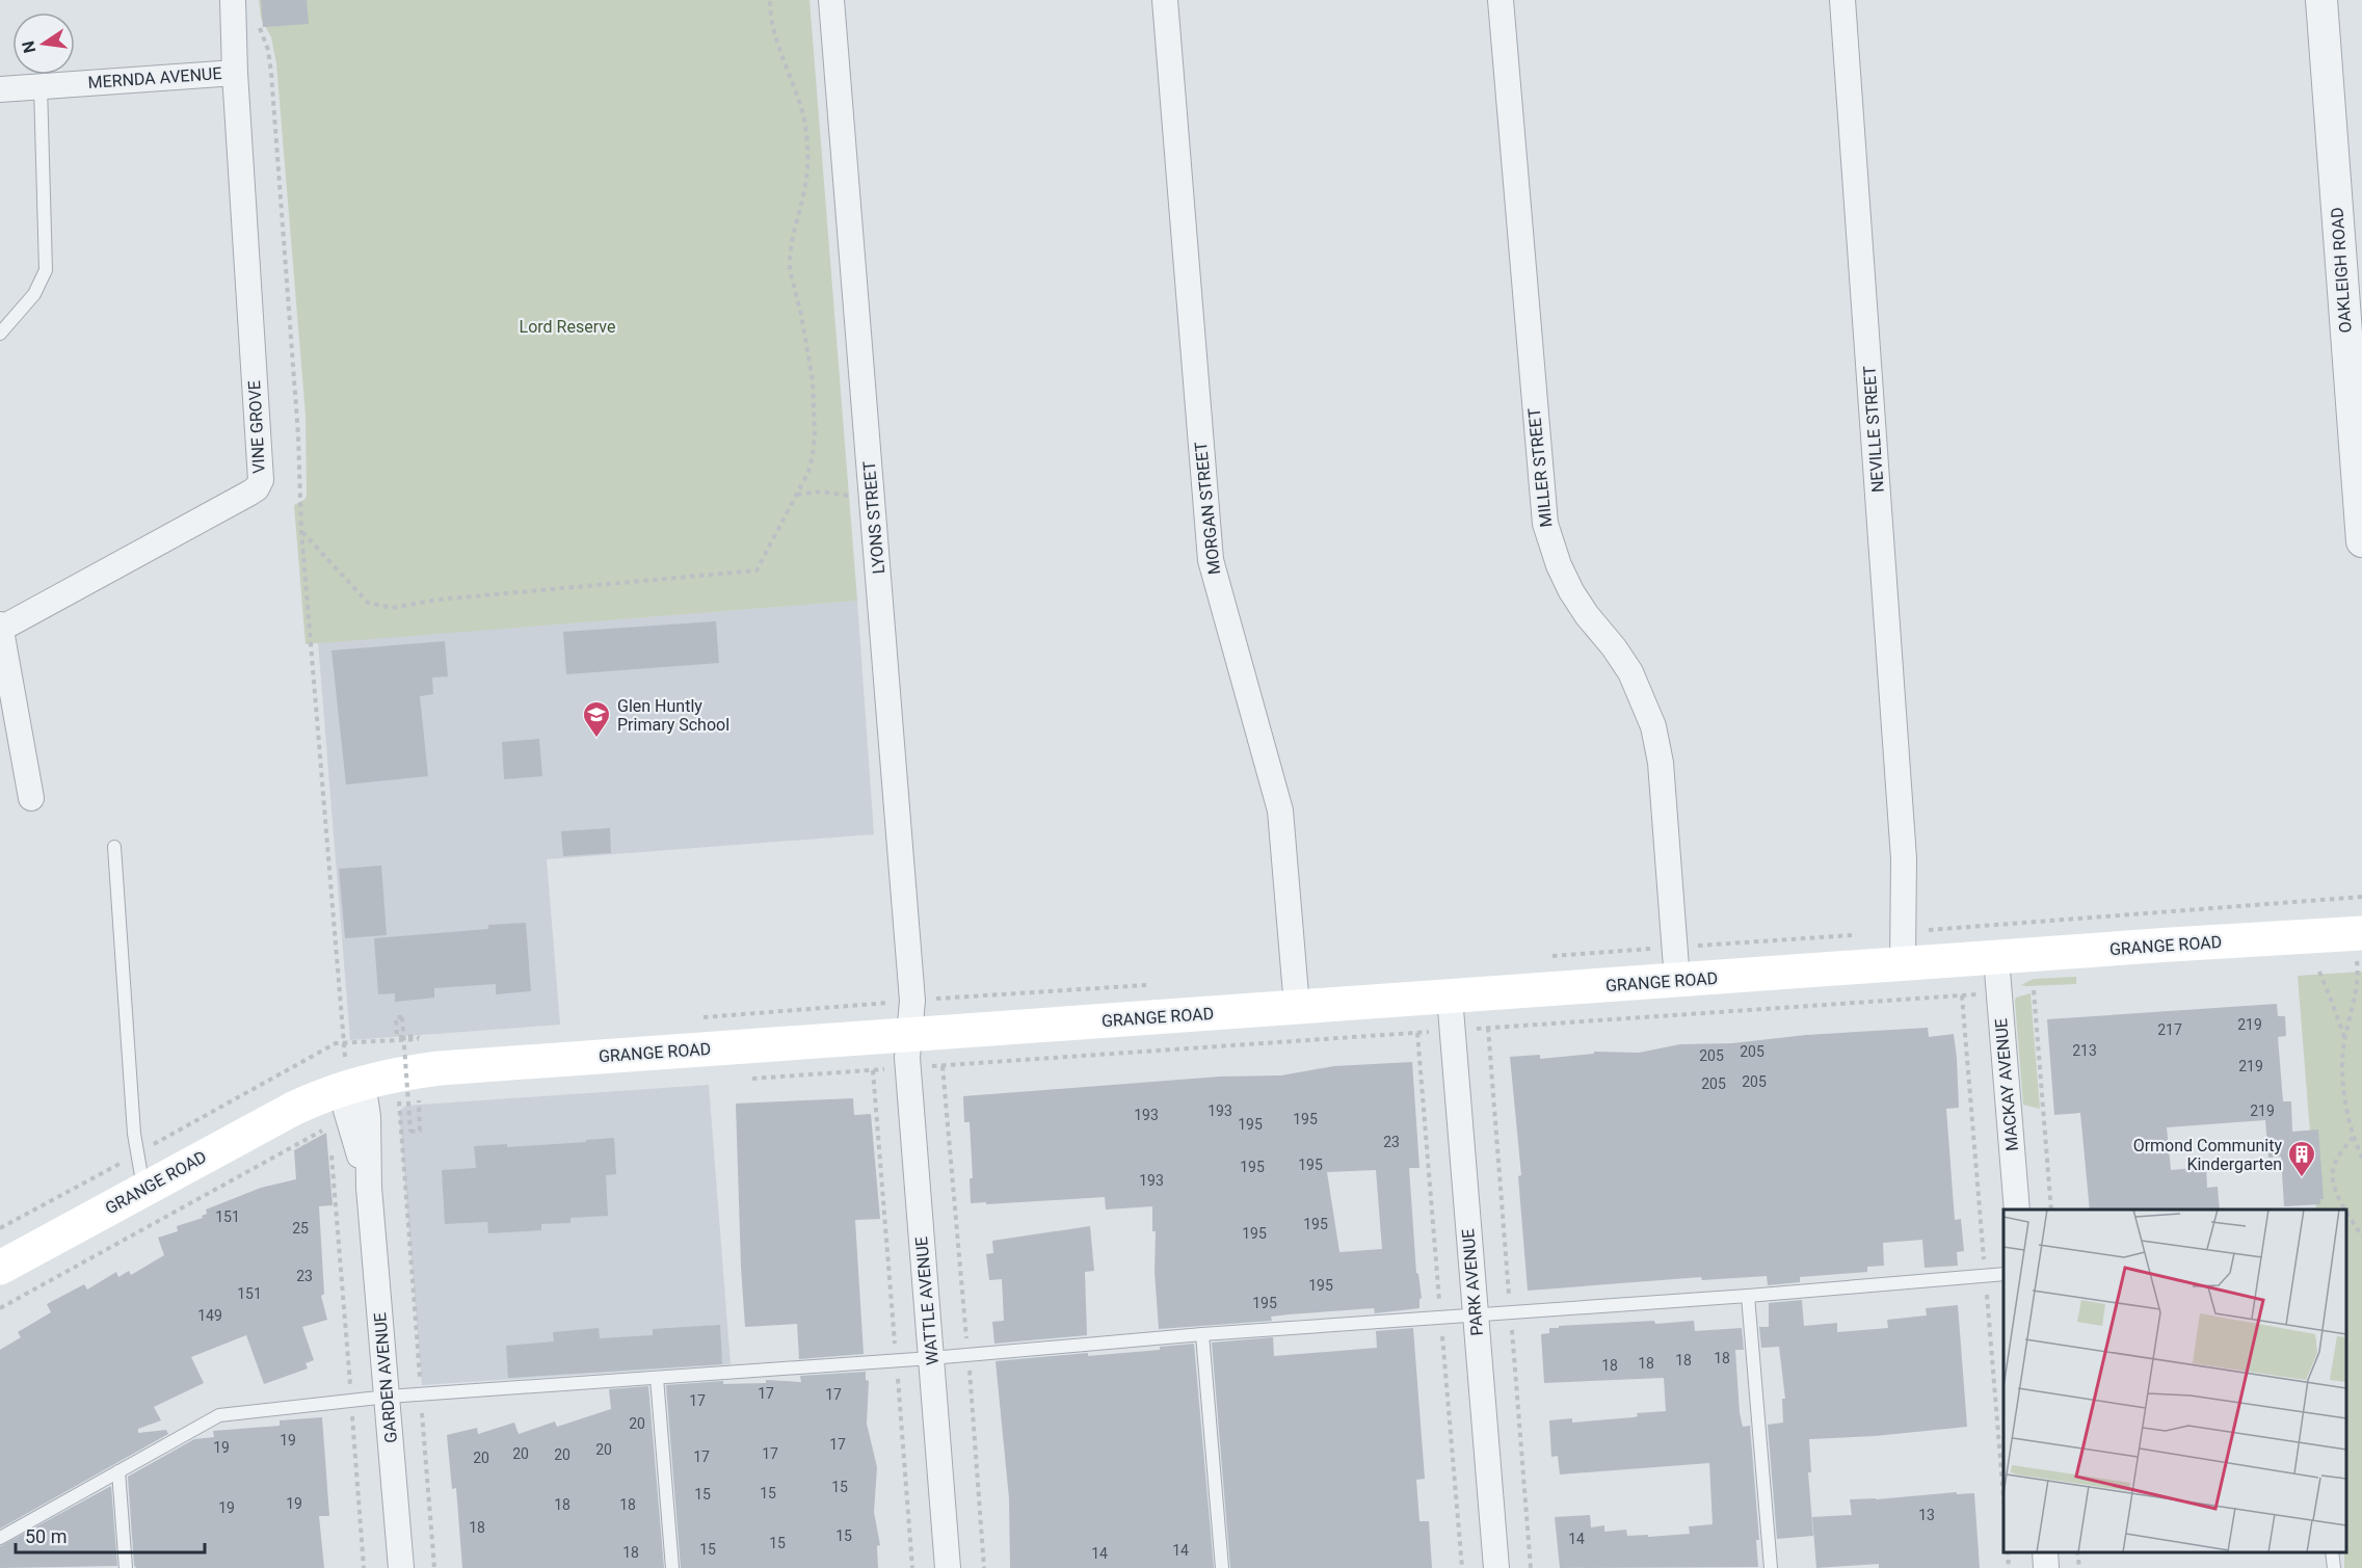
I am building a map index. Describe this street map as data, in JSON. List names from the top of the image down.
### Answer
{
  "streets": {
    "main road": ["GRANGE ROAD"],
    "street": [
      "MERNDA AVENUE",
      "OAKLEIGH ROAD",
      "VINE GROVE",
      "NEVILLE STREET",
      "MILLER STREET",
      "MORGAN STREET",
      "LYONS STREET",
      "MACKAY AVENUE",
      "PARK AVENUE",
      "WATTLE AVENUE",
      "GARDEN AVENUE"
    ]
  },
  "crossings": [
    ["MERNDA AVENUE", "VINE GROVE"],
    ["NEVILLE STREET", "GRANGE ROAD"],
    ["MILLER STREET", "GRANGE ROAD"],
    ["MORGAN STREET", "GRANGE ROAD"],
    ["LYONS STREET", "GRANGE ROAD"],
    ["LYONS STREET", "WATTLE AVENUE"],
    ["GRANGE ROAD", "MACKAY AVENUE"],
    ["GRANGE ROAD", "PARK AVENUE"],
    ["GRANGE ROAD", "WATTLE AVENUE"],
    ["GRANGE ROAD", "GARDEN AVENUE"]
  ],
  "parks": ["Lord Reserve"],
  "places": {
    "school or university": ["Glen Huntly Primary School"],
    "building": ["Ormond Community Kindergarten"]
  },
  "house_numbers": [
    "219",
    "217",
    "213",
    "205",
    "205",
    "219",
    "205",
    "205",
    "193",
    "219",
    "193",
    "195",
    "195",
    "23",
    "195",
    "195",
    "193",
    "151",
    "195",
    "25",
    "195",
    "23",
    "195",
    "151",
    "195",
    "149",
    "18",
    "18",
    "18",
    "18",
    "17",
    "17",
    "17",
    "20",
    "19",
    "17",
    "19",
    "20",
    "20",
    "17",
    "20",
    "17",
    "20",
    "15",
    "15",
    "15",
    "19",
    "18",
    "18",
    "19",
    "13",
    "18",
    "15",
    "14",
    "15",
    "15",
    "14",
    "18",
    "14"
  ],
  "scale_bar": "50 m",
  "north": "left"
}
